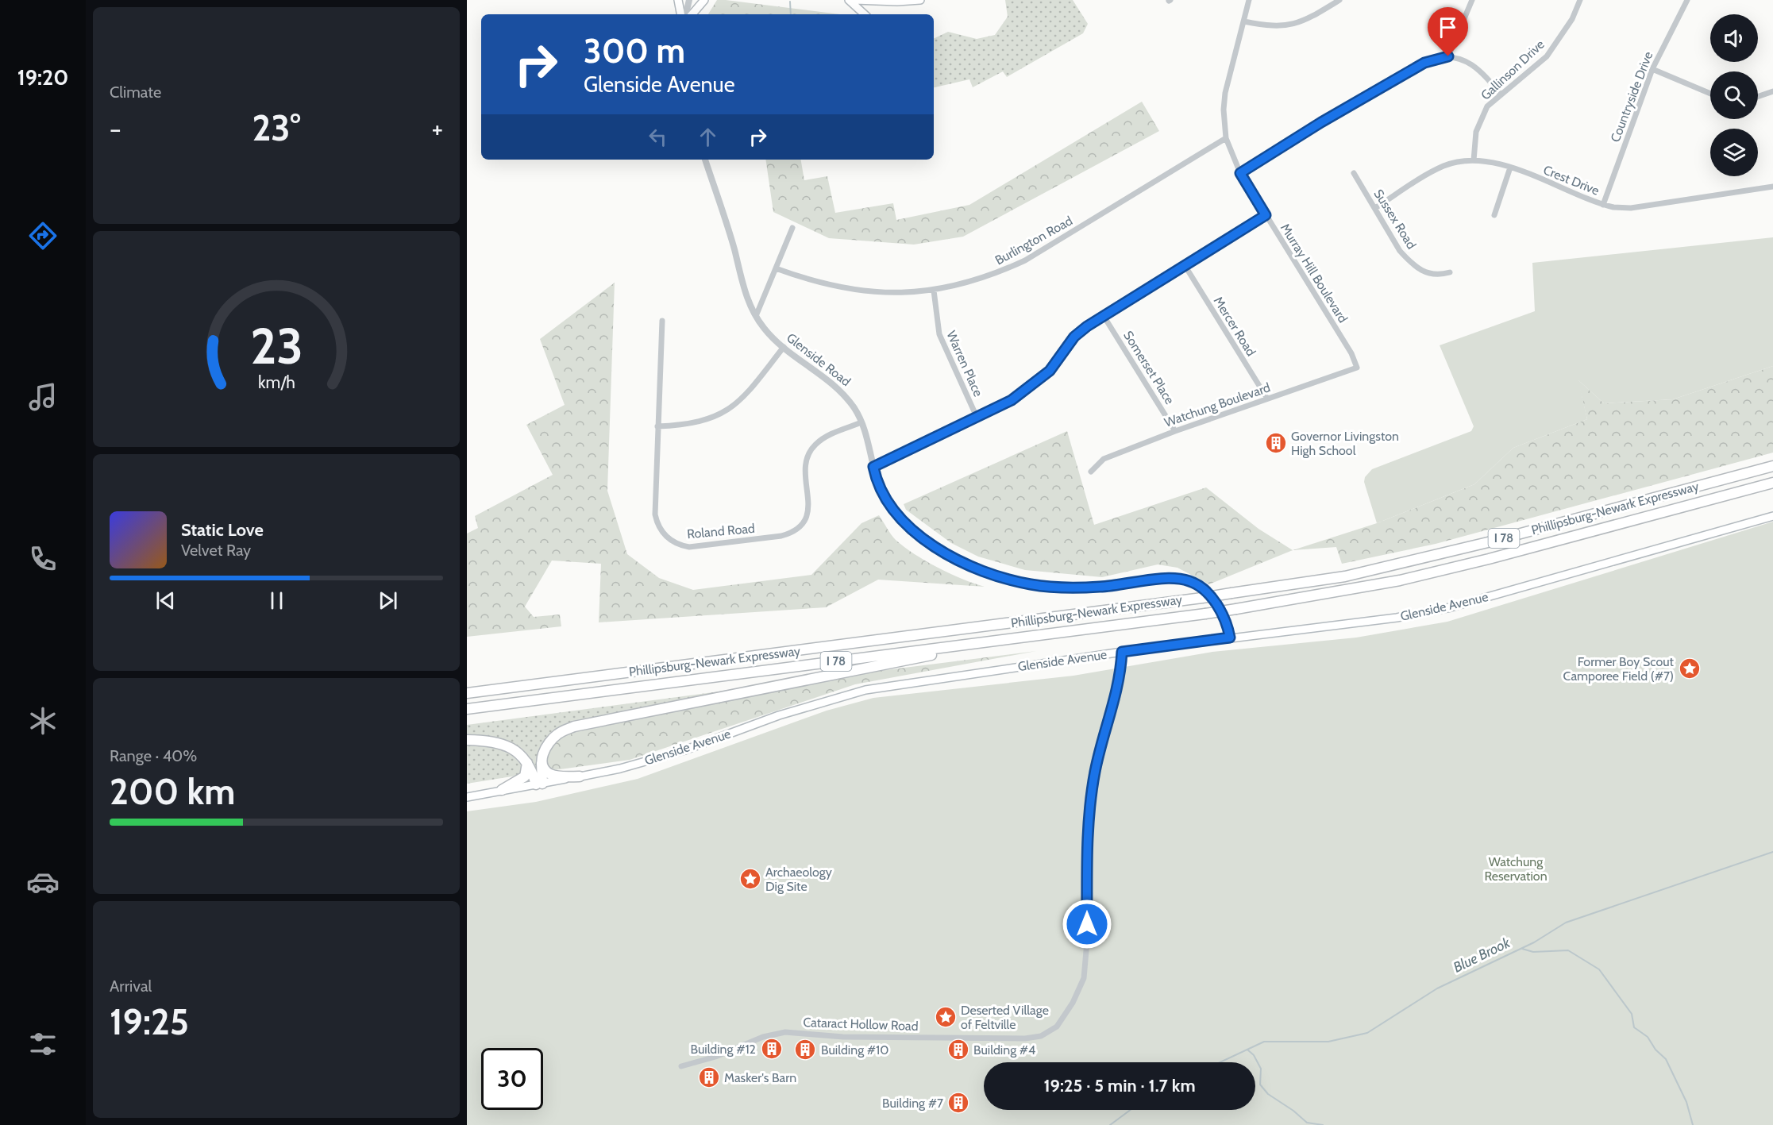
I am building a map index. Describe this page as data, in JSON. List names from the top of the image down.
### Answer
{
  "streets": {
    "highway": ["Phillipsburg-Newark Expressway", "I 78"],
    "main road": ["Glenside Avenue"],
    "street": [
      "Gallinson Drive",
      "Countryside Drive",
      "Crest Drive",
      "Sussex Road",
      "Burlington Road",
      "Murray Hill Boulevard",
      "Mercer Road",
      "Glenside Road",
      "Warren Place",
      "Somerset Place",
      "Watchung Boulevard",
      "Roland Road",
      "Cataract Hollow Road"
    ]
  },
  "crossings": [
    ["Gallinson Drive", "Crest Drive"],
    ["Countryside Drive", "Crest Drive"],
    ["Crest Drive", "Sussex Road"],
    ["Burlington Road", "Murray Hill Boulevard"],
    ["Burlington Road", "Warren Place"],
    ["Murray Hill Boulevard", "Watchung Boulevard"],
    ["Mercer Road", "Watchung Boulevard"],
    ["Glenside Road", "Roland Road"],
    ["Glenside Road", "Glenside Avenue"],
    ["Somerset Place", "Watchung Boulevard"],
    ["Glenside Avenue", "Cataract Hollow Road"]
  ],
  "water": ["Blue Brook"],
  "parks": ["Watchung Reservation"],
  "places": {
    "building": [
      "Governor Livingston High School",
      "Building #12",
      "Building #10",
      "Building #4",
      "Masker's Barn",
      "Building #7"
    ],
    "place": ["Former Boy Scout Camporee Field (#7)", "Archaeology Dig Site", "Deserted Village of Feltville"]
  },
  "page": {
    "tabs": "19:20",
    "tile": [
      "Climate",
      ["Range · 40%", "200 km"],
      ["Arrival", "19:25"]
    ],
    "turn": ["300 m", "Glenside Avenue"],
    "heat": ["−", "23°", "+"],
    "song": ["Static Love", "Velvet Ray"],
    "limit": "30",
    "trip": "19:25 · 5 min · 1.7 km",
    "gauge": ["23", "km/h"]
  }
}
